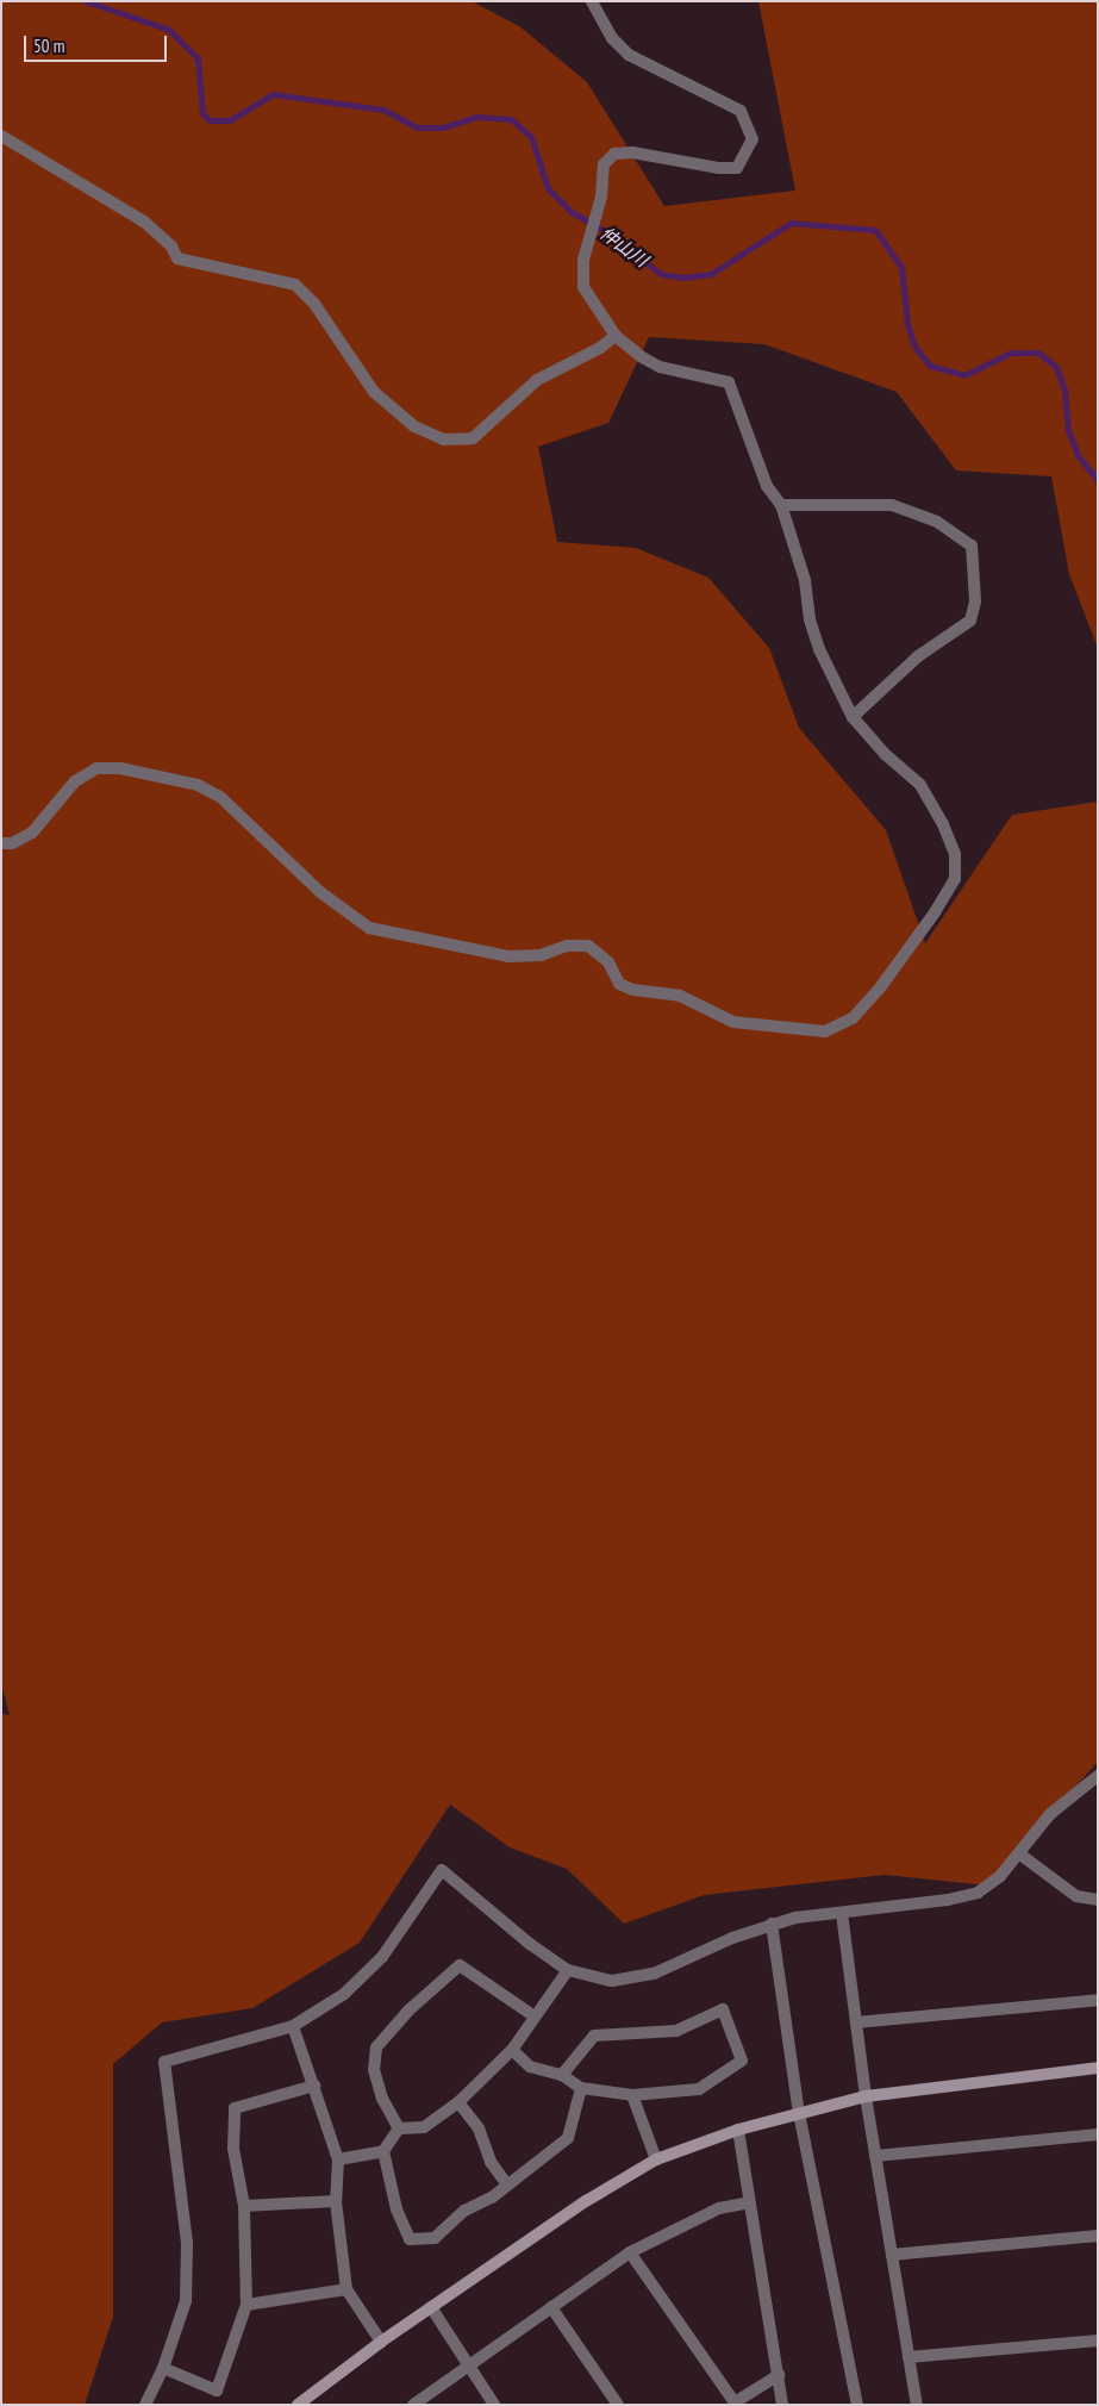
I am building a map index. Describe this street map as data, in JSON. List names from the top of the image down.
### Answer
{
  "water": ["仲山川"],
  "scale_bar": "50 m"
}
